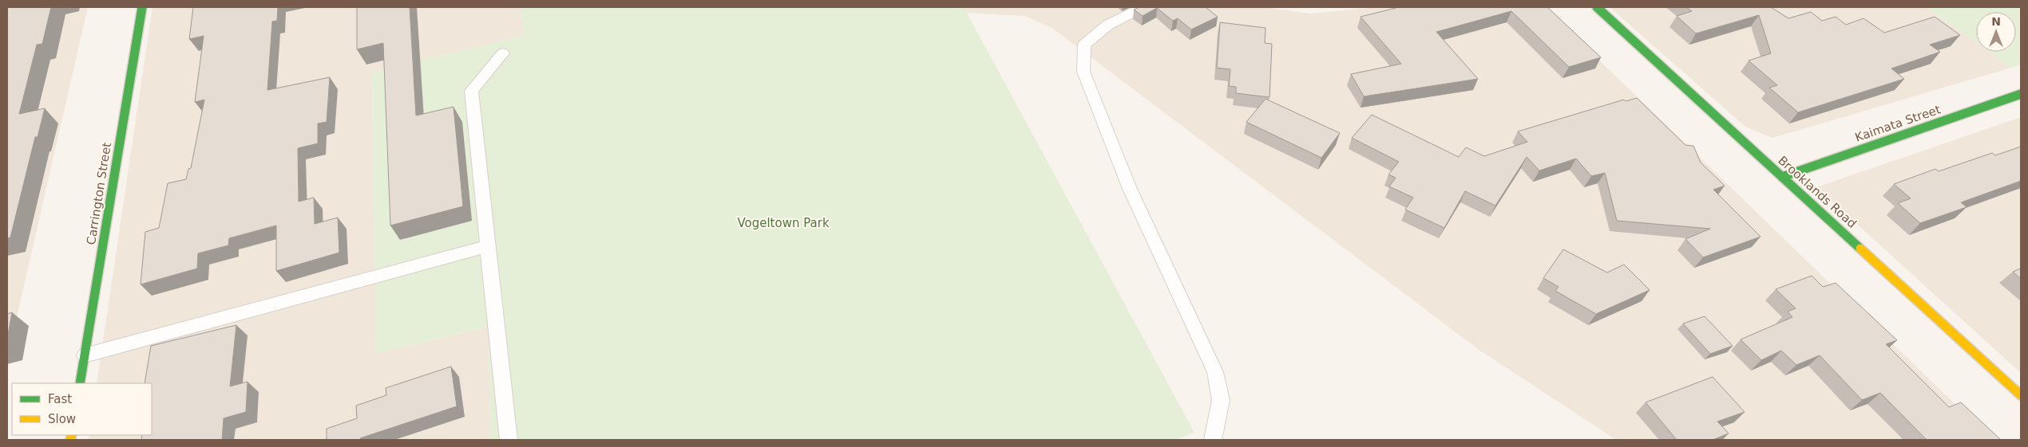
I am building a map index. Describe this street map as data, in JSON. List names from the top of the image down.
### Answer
{
  "streets": {
    "street": ["Kaimata Street", "Brooklands Road", "Carrington Street"]
  },
  "crossings": [
    ["Kaimata Street", "Brooklands Road"]
  ],
  "parks": ["Vogeltown Park"],
  "legend": ["Fast", "Slow"],
  "north": "top"
}
